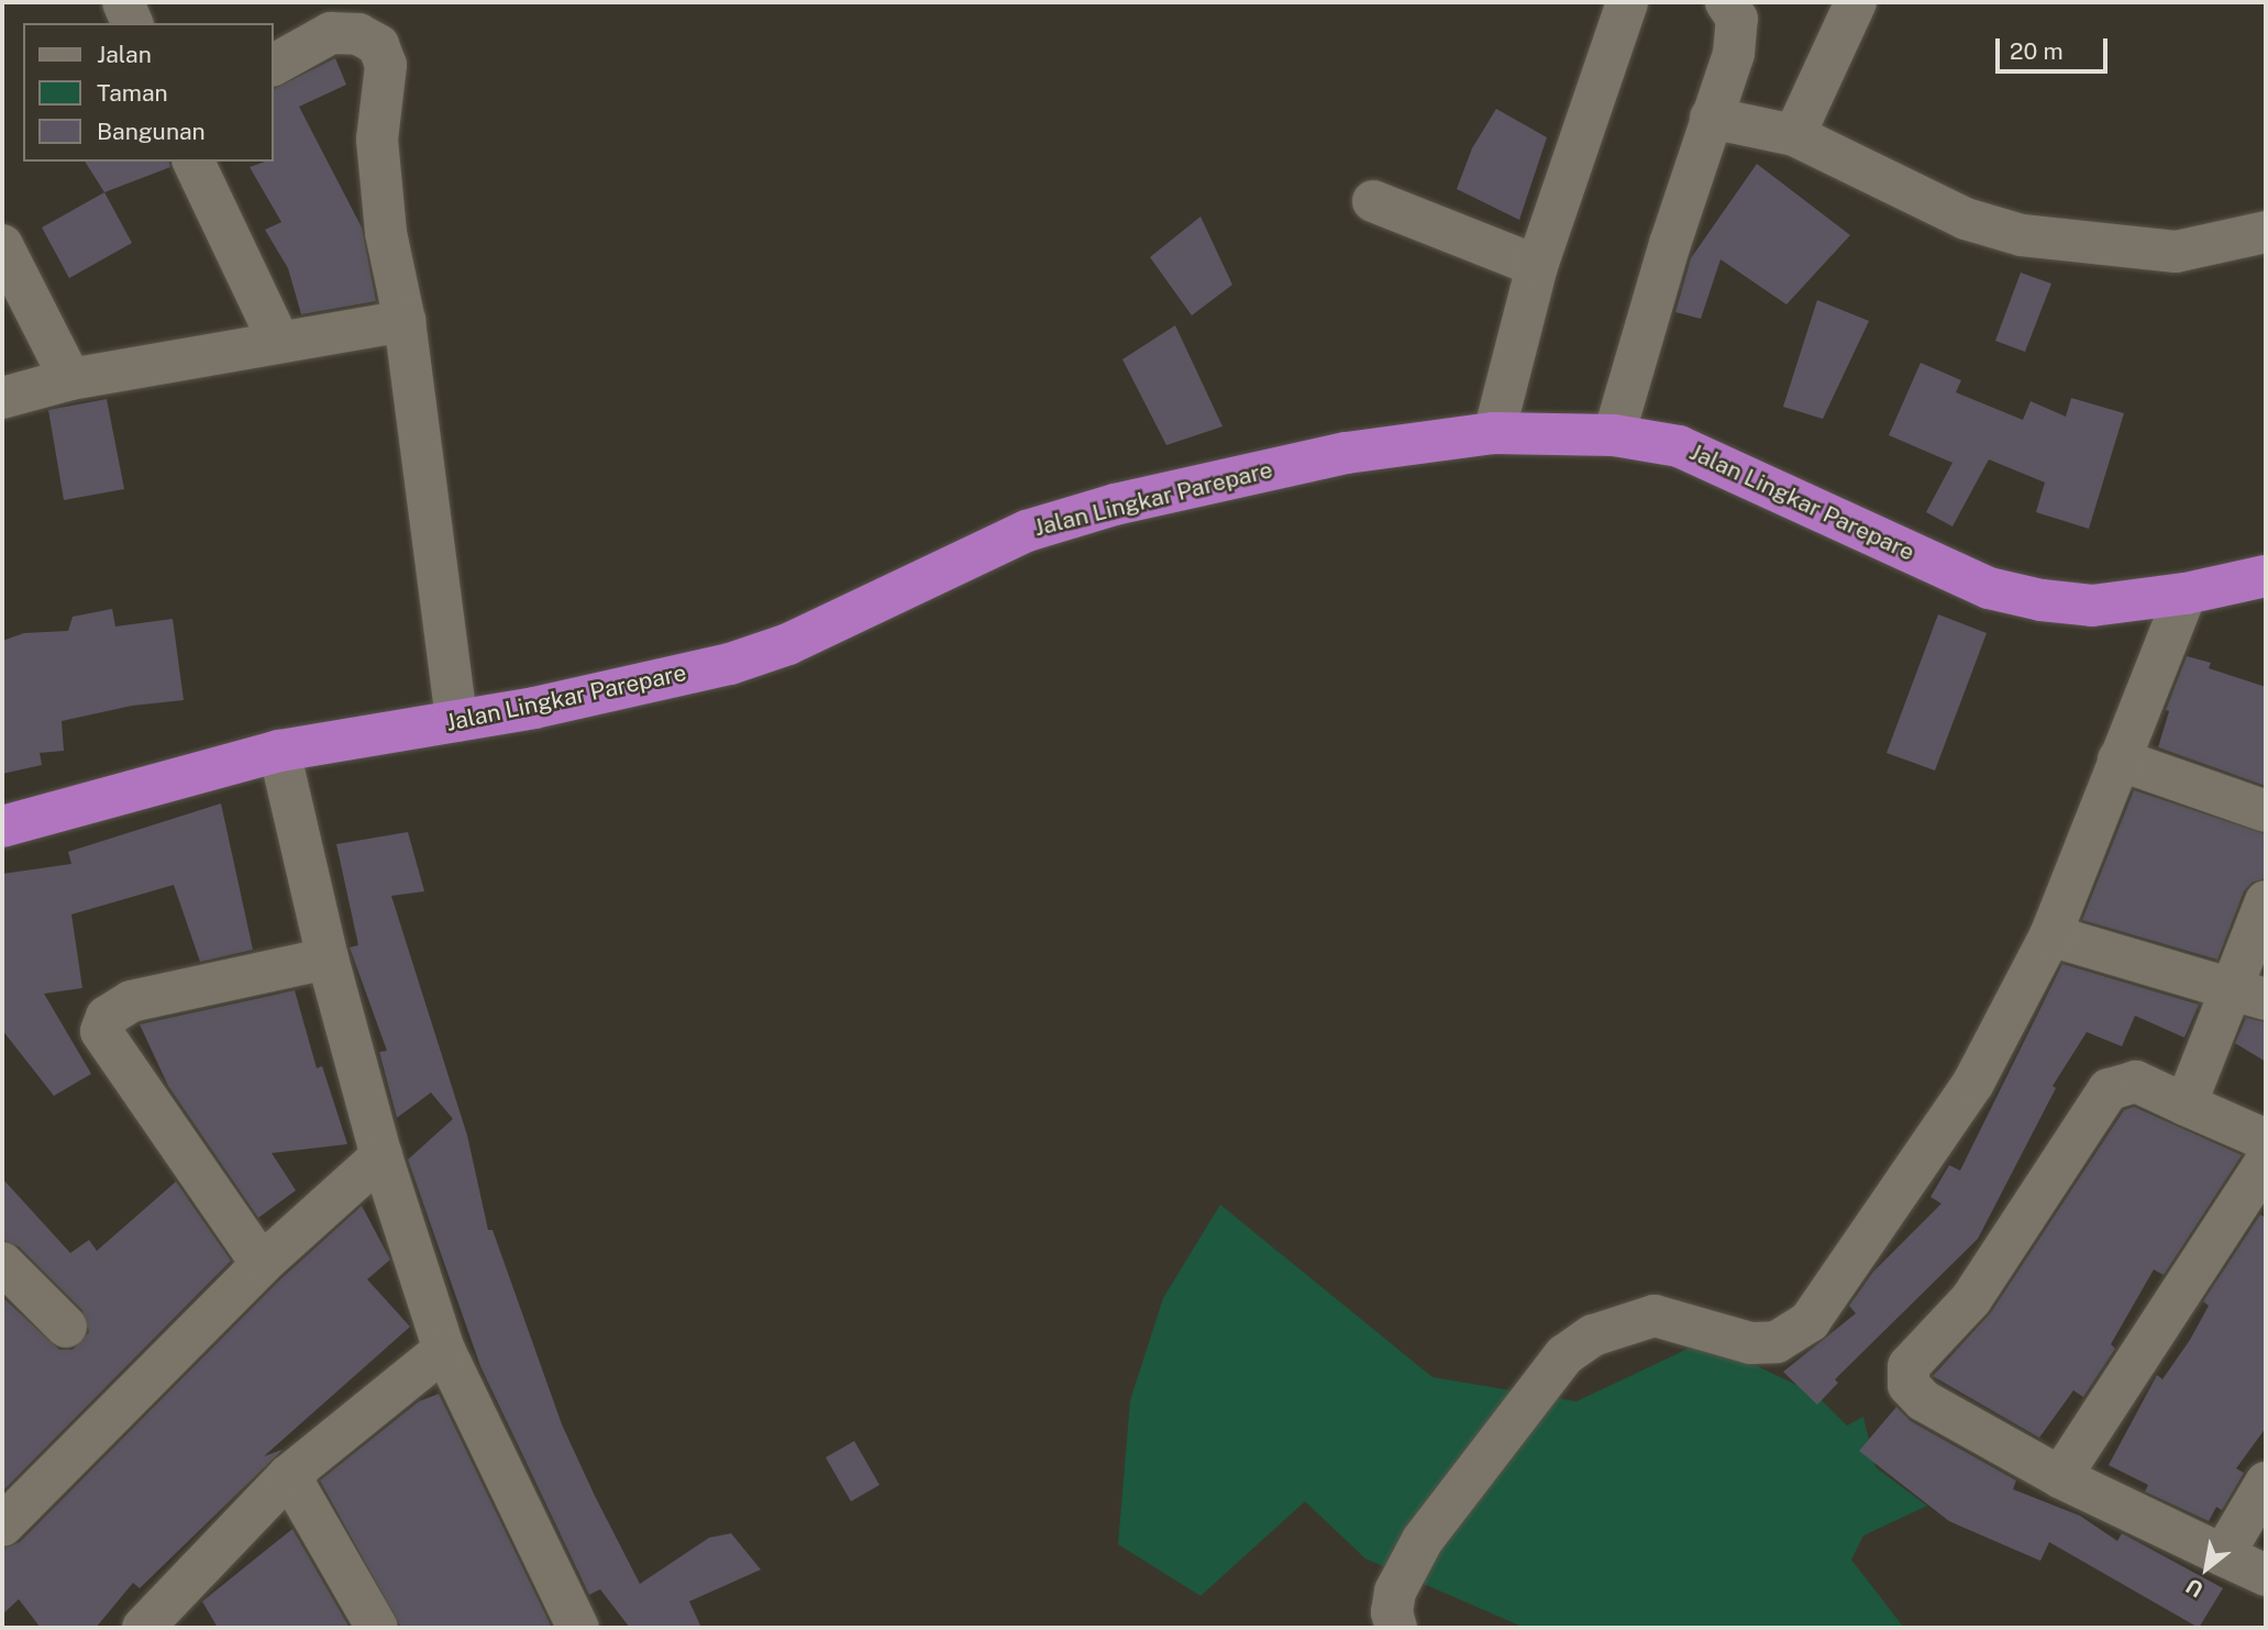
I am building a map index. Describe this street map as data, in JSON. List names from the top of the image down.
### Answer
{
  "streets": {
    "highway": ["Jalan Lingkar Parepare"]
  },
  "legend": ["Jalan", "Taman", "Bangunan"],
  "scale_bar": "20 m",
  "north": "bottom left"
}
